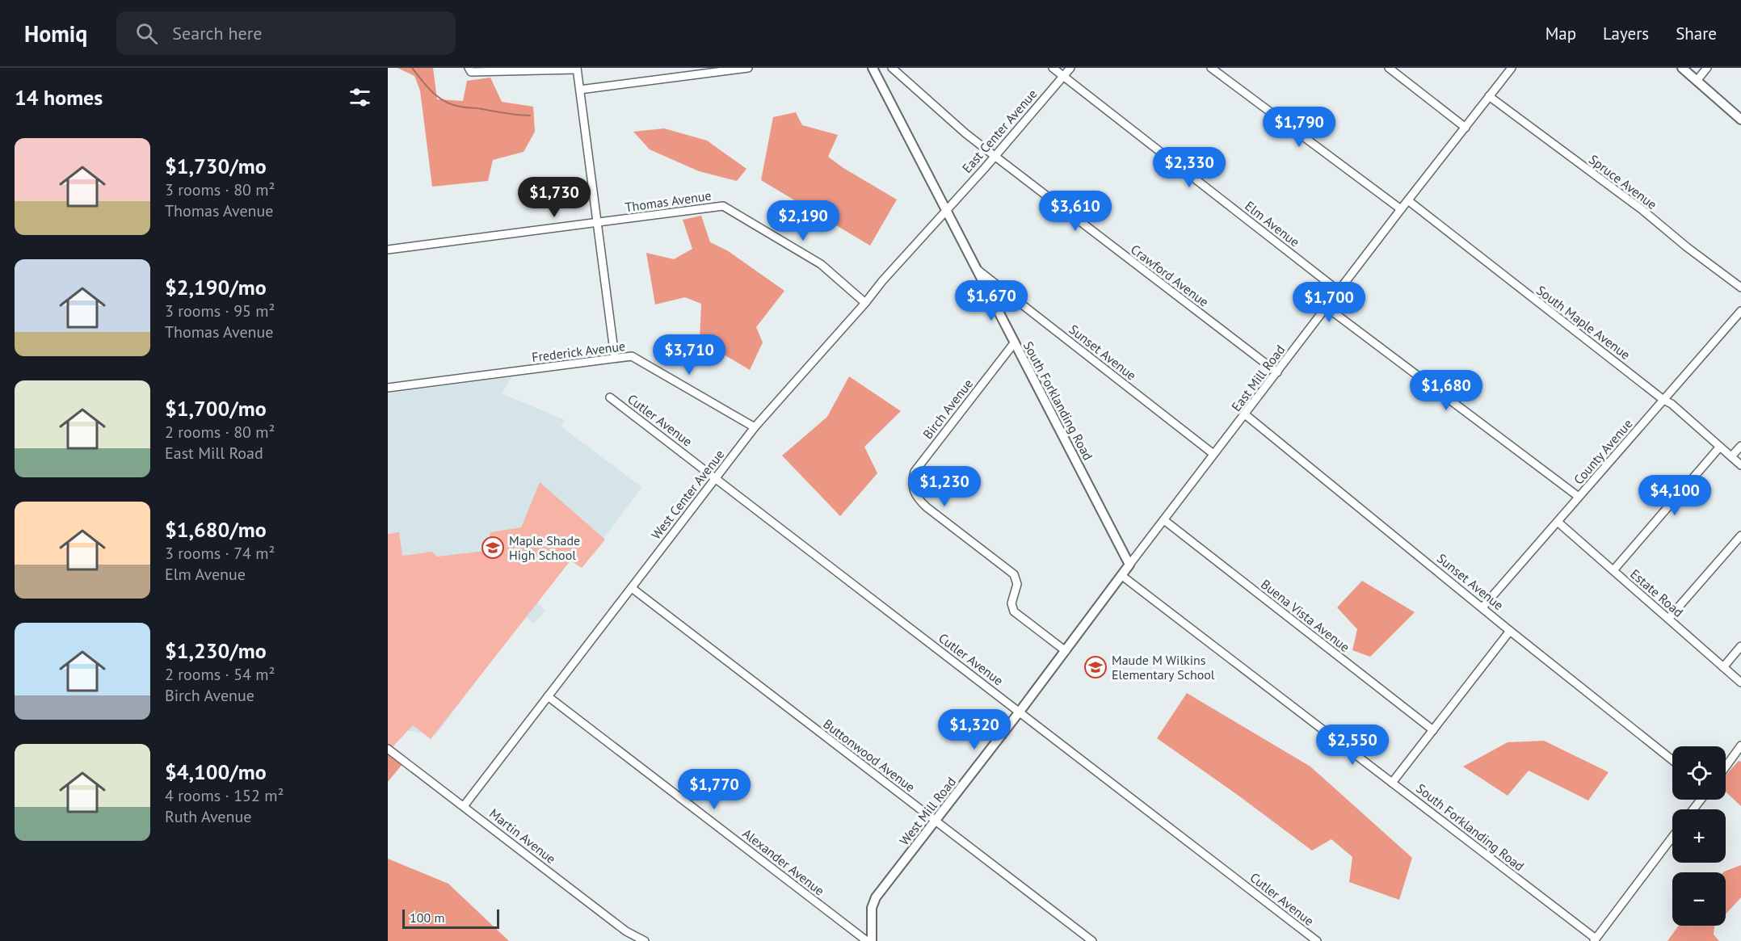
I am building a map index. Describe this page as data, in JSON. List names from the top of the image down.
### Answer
{
  "streets": {
    "street": [
      "East Center Avenue",
      "Spruce Avenue",
      "Thomas Avenue",
      "Elm Avenue",
      "Crawford Avenue",
      "South Maple Avenue",
      "Frederick Avenue",
      "Sunset Avenue",
      "East Mill Road",
      "South Forklanding Road",
      "Birch Avenue",
      "Cutler Avenue",
      "County Avenue",
      "West Center Avenue",
      "Estate Road",
      "Buena Vista Avenue",
      "Buttonwood Avenue",
      "West Mill Road",
      "Martin Avenue",
      "Alexander Avenue"
    ]
  },
  "crossings": [
    ["East Center Avenue", "Elm Avenue"],
    ["East Center Avenue", "Crawford Avenue"],
    ["East Center Avenue", "South Forklanding Road"],
    ["East Center Avenue", "West Center Avenue"],
    ["Spruce Avenue", "East Mill Road"],
    ["Thomas Avenue", "West Center Avenue"],
    ["Elm Avenue", "East Mill Road"],
    ["Crawford Avenue", "East Mill Road"],
    ["South Maple Avenue", "East Mill Road"],
    ["South Maple Avenue", "County Avenue"],
    ["Frederick Avenue", "West Center Avenue"],
    ["Sunset Avenue", "East Mill Road"],
    ["Sunset Avenue", "South Forklanding Road"],
    ["Sunset Avenue", "County Avenue"],
    ["East Mill Road", "South Forklanding Road"],
    ["East Mill Road", "Buena Vista Avenue"],
    ["East Mill Road", "West Mill Road"],
    ["South Forklanding Road", "Birch Avenue"],
    ["South Forklanding Road", "West Center Avenue"],
    ["South Forklanding Road", "West Mill Road"],
    ["Birch Avenue", "West Mill Road"],
    ["Cutler Avenue", "West Center Avenue"],
    ["Cutler Avenue", "West Mill Road"],
    ["County Avenue", "Estate Road"],
    ["West Center Avenue", "Buttonwood Avenue"],
    ["West Center Avenue", "Martin Avenue"],
    ["West Center Avenue", "Alexander Avenue"],
    ["Buttonwood Avenue", "West Mill Road"]
  ],
  "places": {
    "school or university": ["Maple Shade High School", "Maude M Wilkins Elementary School"]
  },
  "scale_bar": "100 m",
  "page": {
    "header": "Homiq",
    "search": "Search here",
    "nav": ["Map", "Layers", "Share"],
    "heading": "14 homes",
    "price": [
      "$1,790",
      "$2,330",
      "$1,730",
      "$3,610",
      "$2,190",
      "$1,670",
      "$1,700",
      "$3,710",
      "$1,680",
      "$1,230",
      "$4,100",
      "$1,320",
      "$2,550",
      "$1,770"
    ],
    "list": [
      {
        "name": "$1,730/mo",
        "note": "3 rooms · 80 m² · Thomas Avenue"
      },
      {
        "name": "$2,190/mo",
        "note": "3 rooms · 95 m² · Thomas Avenue"
      },
      {
        "name": "$1,700/mo",
        "note": "2 rooms · 80 m² · East Mill Road"
      },
      {
        "name": "$1,680/mo",
        "note": "3 rooms · 74 m² · Elm Avenue"
      },
      {
        "name": "$1,230/mo",
        "note": "2 rooms · 54 m² · Birch Avenue"
      },
      {
        "name": "$4,100/mo",
        "note": "4 rooms · 152 m² · Ruth Avenue"
      }
    ],
    "map_buttons": ["+", "−"],
    "scale": "100 m"
  }
}
